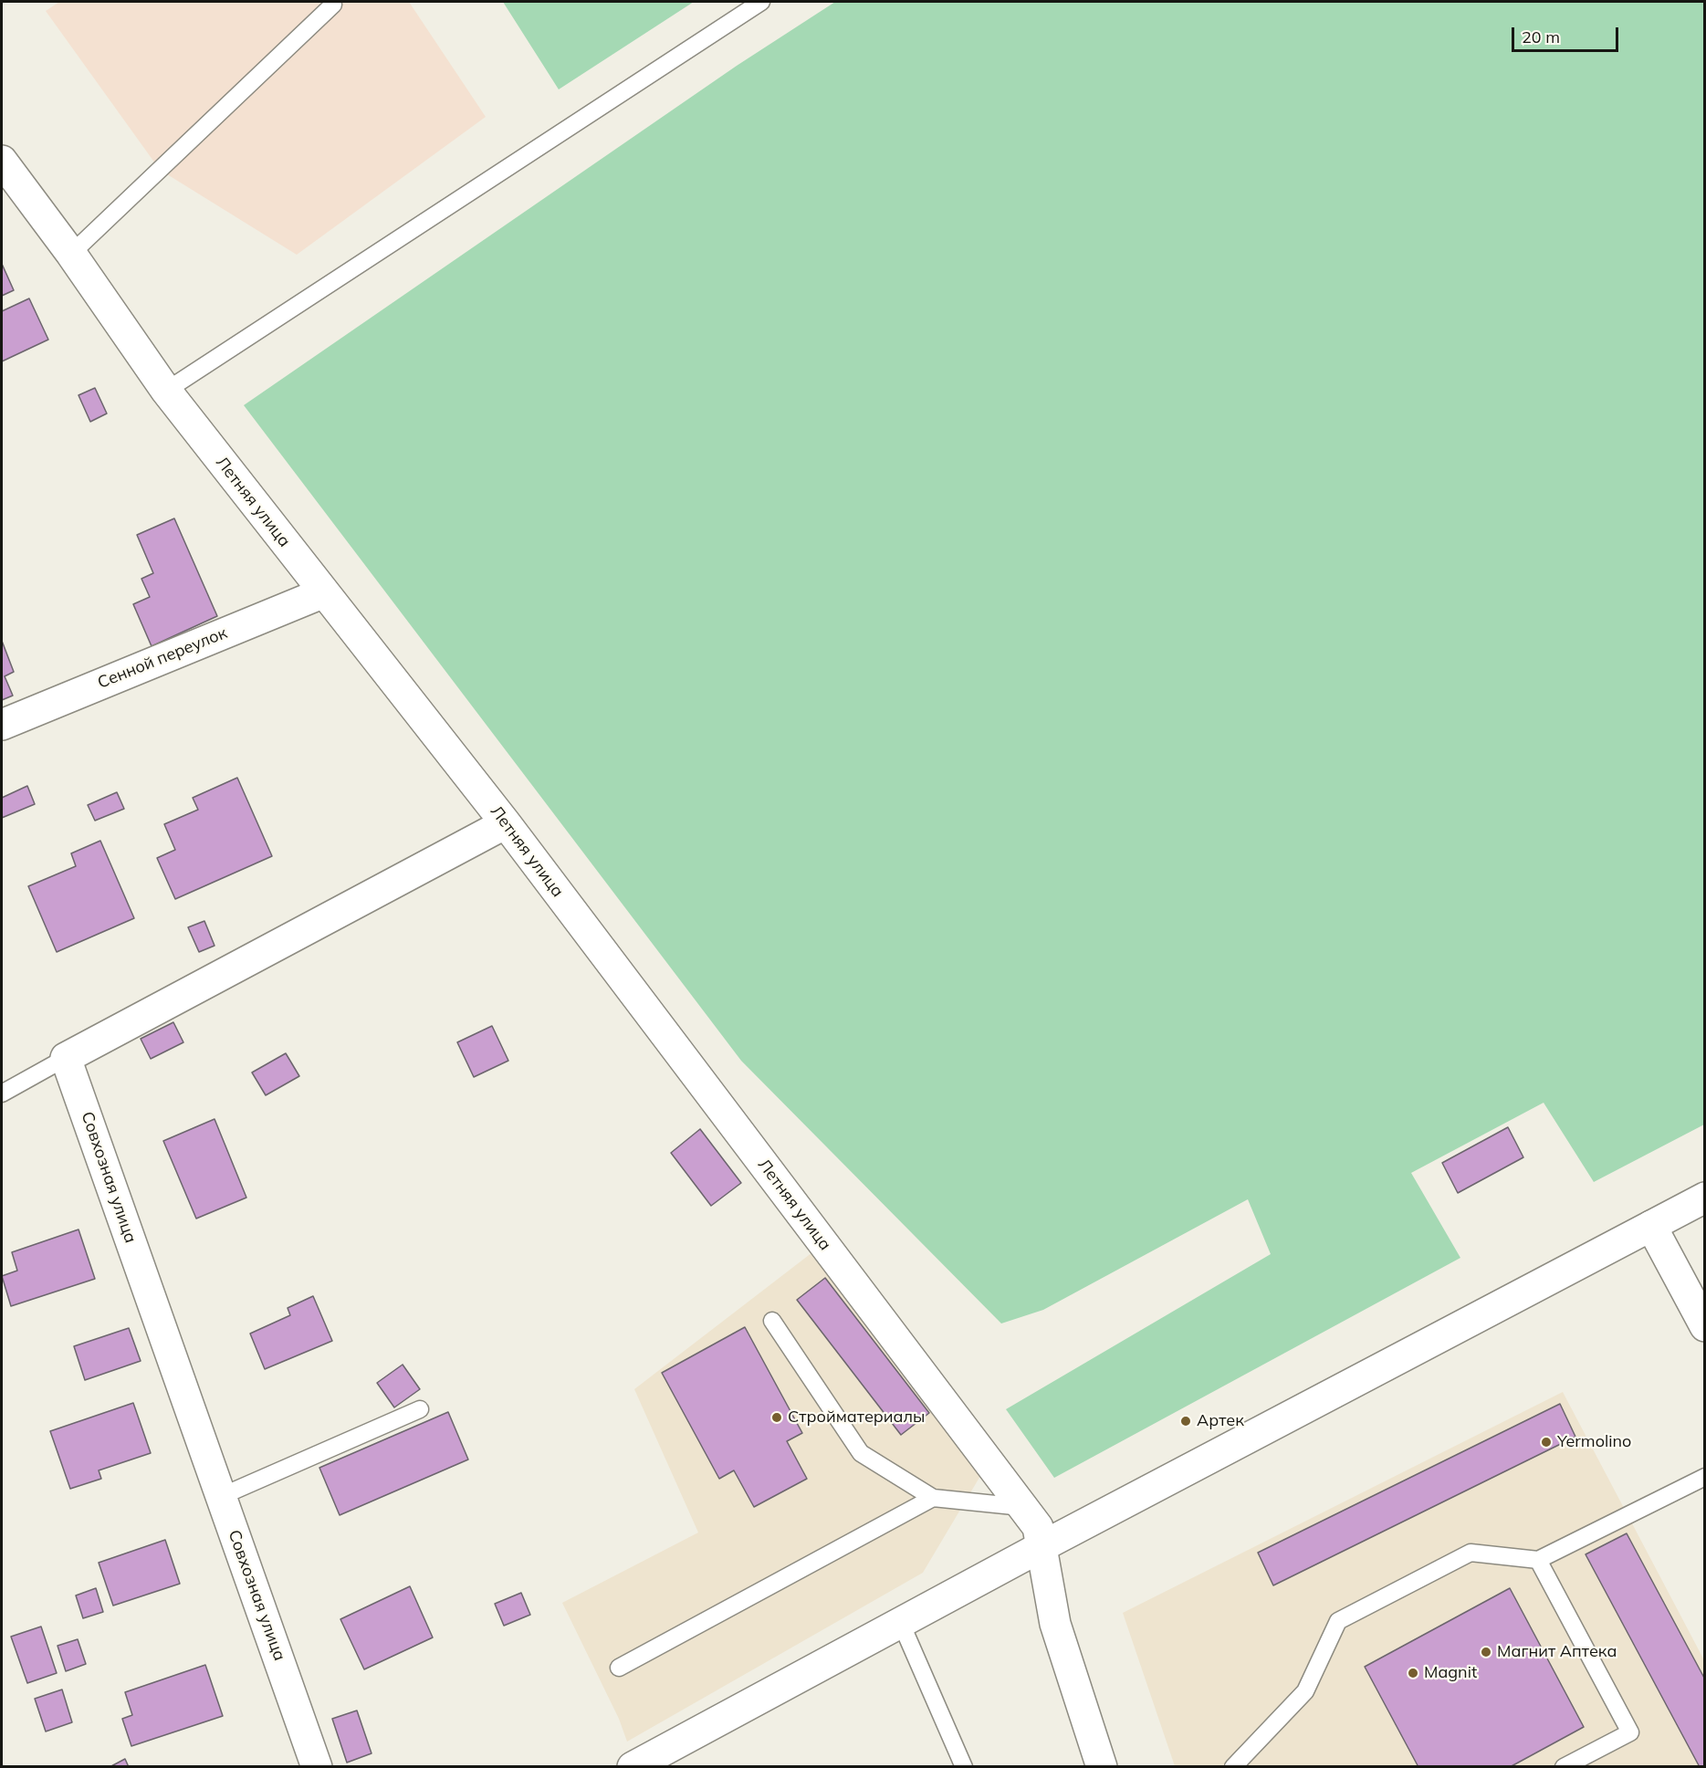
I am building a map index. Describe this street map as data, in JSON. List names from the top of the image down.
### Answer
{
  "streets": {
    "street": ["Летняя улица", "Сенной переулок", "Совхозная улица"]
  },
  "crossings": [
    ["Летняя улица", "Сенной переулок"]
  ],
  "places": [
    "Стройматериалы",
    "Артек",
    "Yermolino",
    "Магнит Аптека",
    "Magnit"
  ],
  "scale_bar": "20 m"
}
